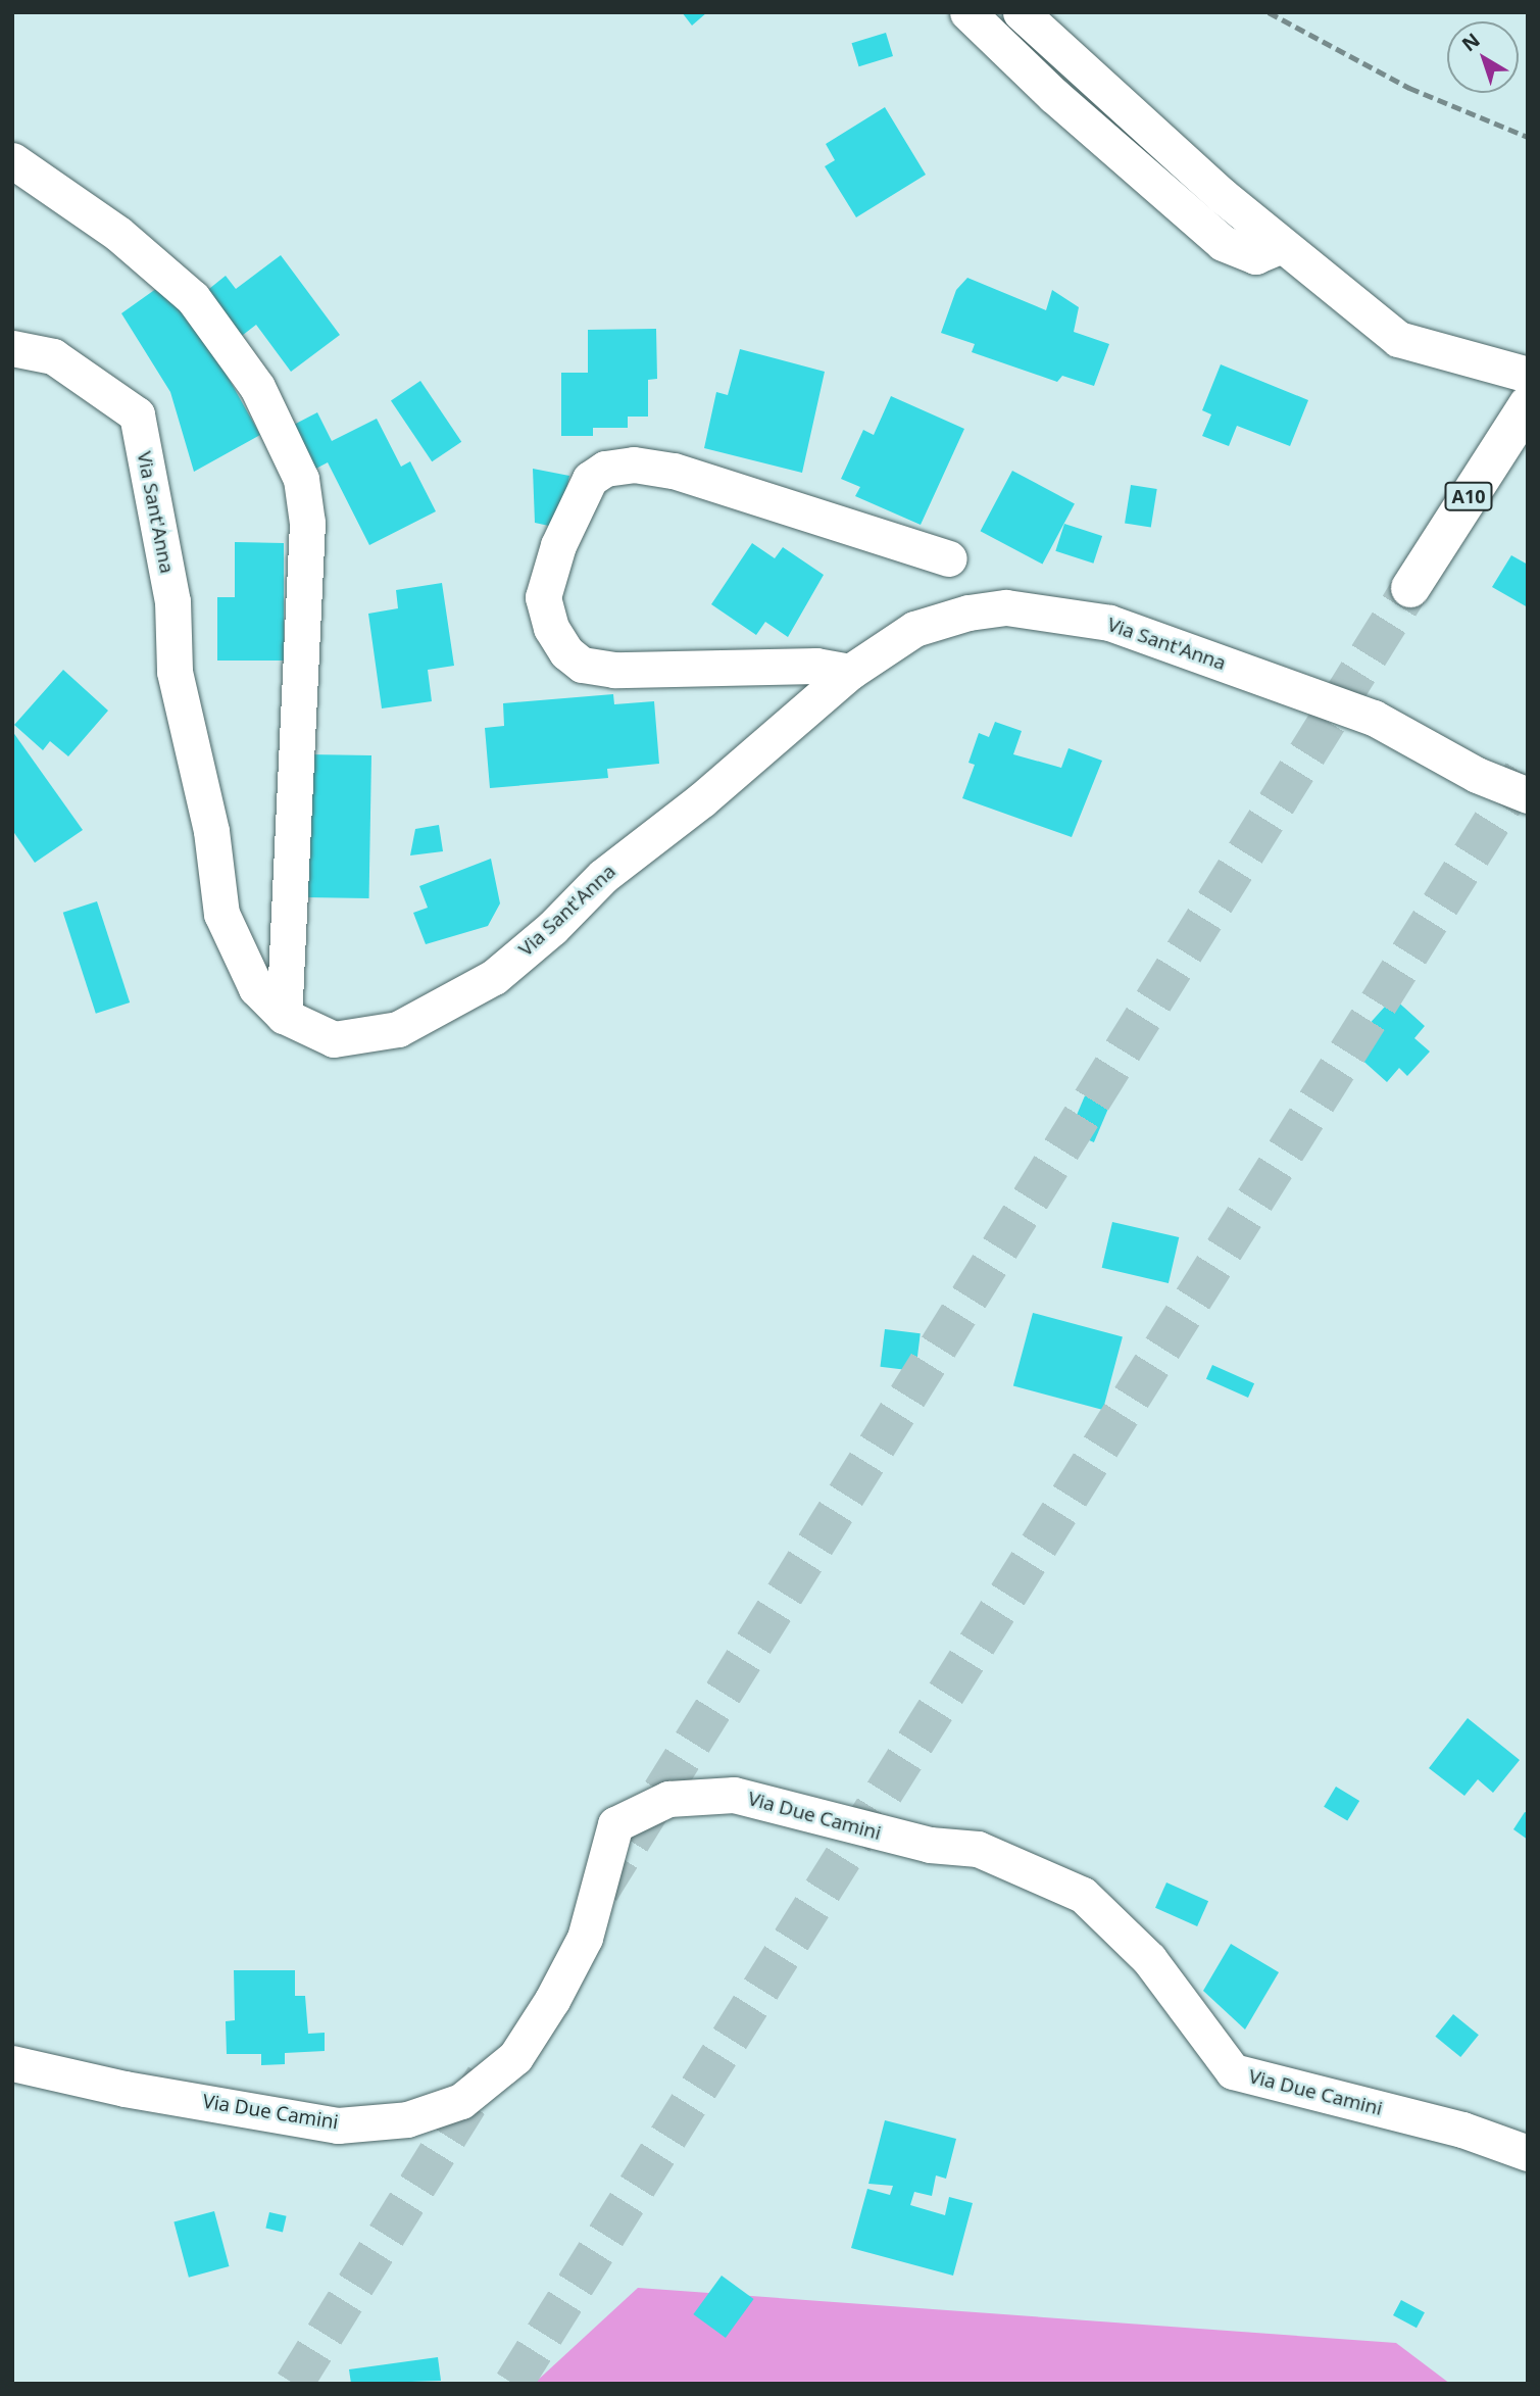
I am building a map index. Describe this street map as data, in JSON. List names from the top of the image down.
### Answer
{
  "streets": {
    "highway": ["A10"],
    "street": ["Via Sant'Anna", "Via Due Camini"]
  },
  "north": "top left"
}
